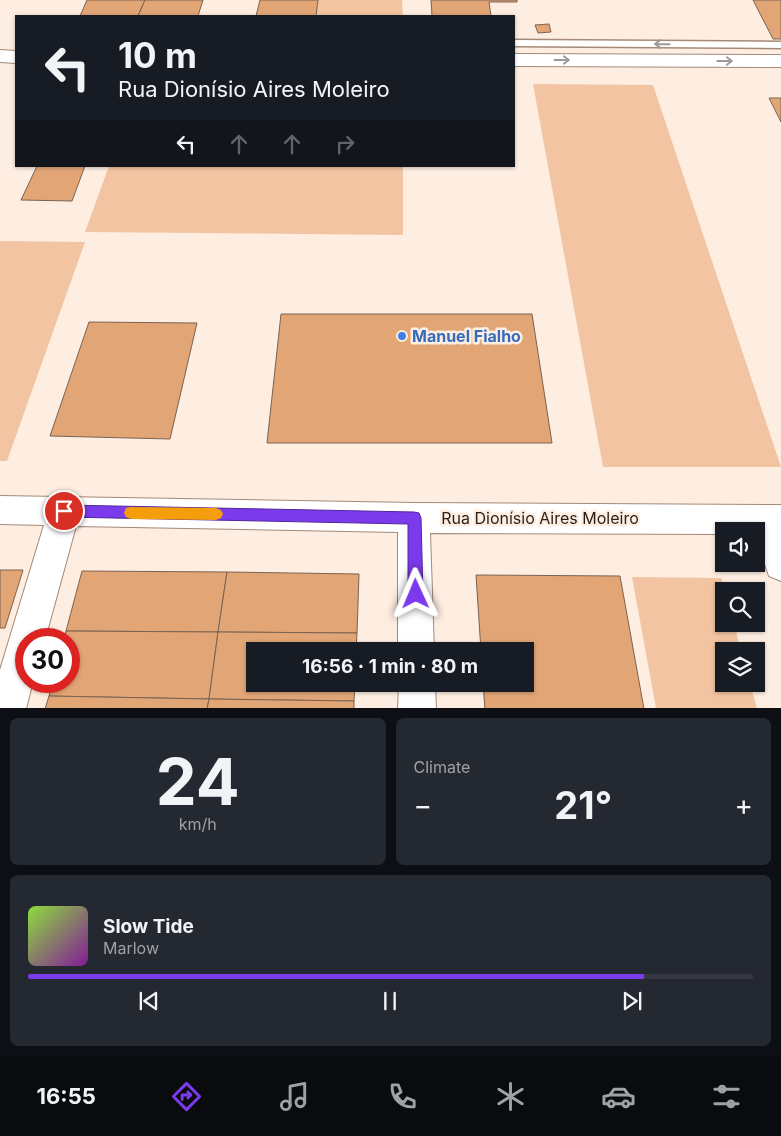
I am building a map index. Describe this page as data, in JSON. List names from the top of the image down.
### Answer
{
  "streets": {
    "street": ["Rua Dionísio Aires Moleiro"]
  },
  "places": ["Manuel Fialho"],
  "page": {
    "turn": ["10 m", "Rua Dionísio Aires Moleiro"],
    "limit": "30",
    "trip": "16:56 · 1 min · 80 m",
    "tile": [
      ["24", "km/h"],
      "Climate"
    ],
    "heat": ["−", "21°", "+"],
    "song": ["Slow Tide", "Marlow"],
    "tabs": "16:55"
  }
}
